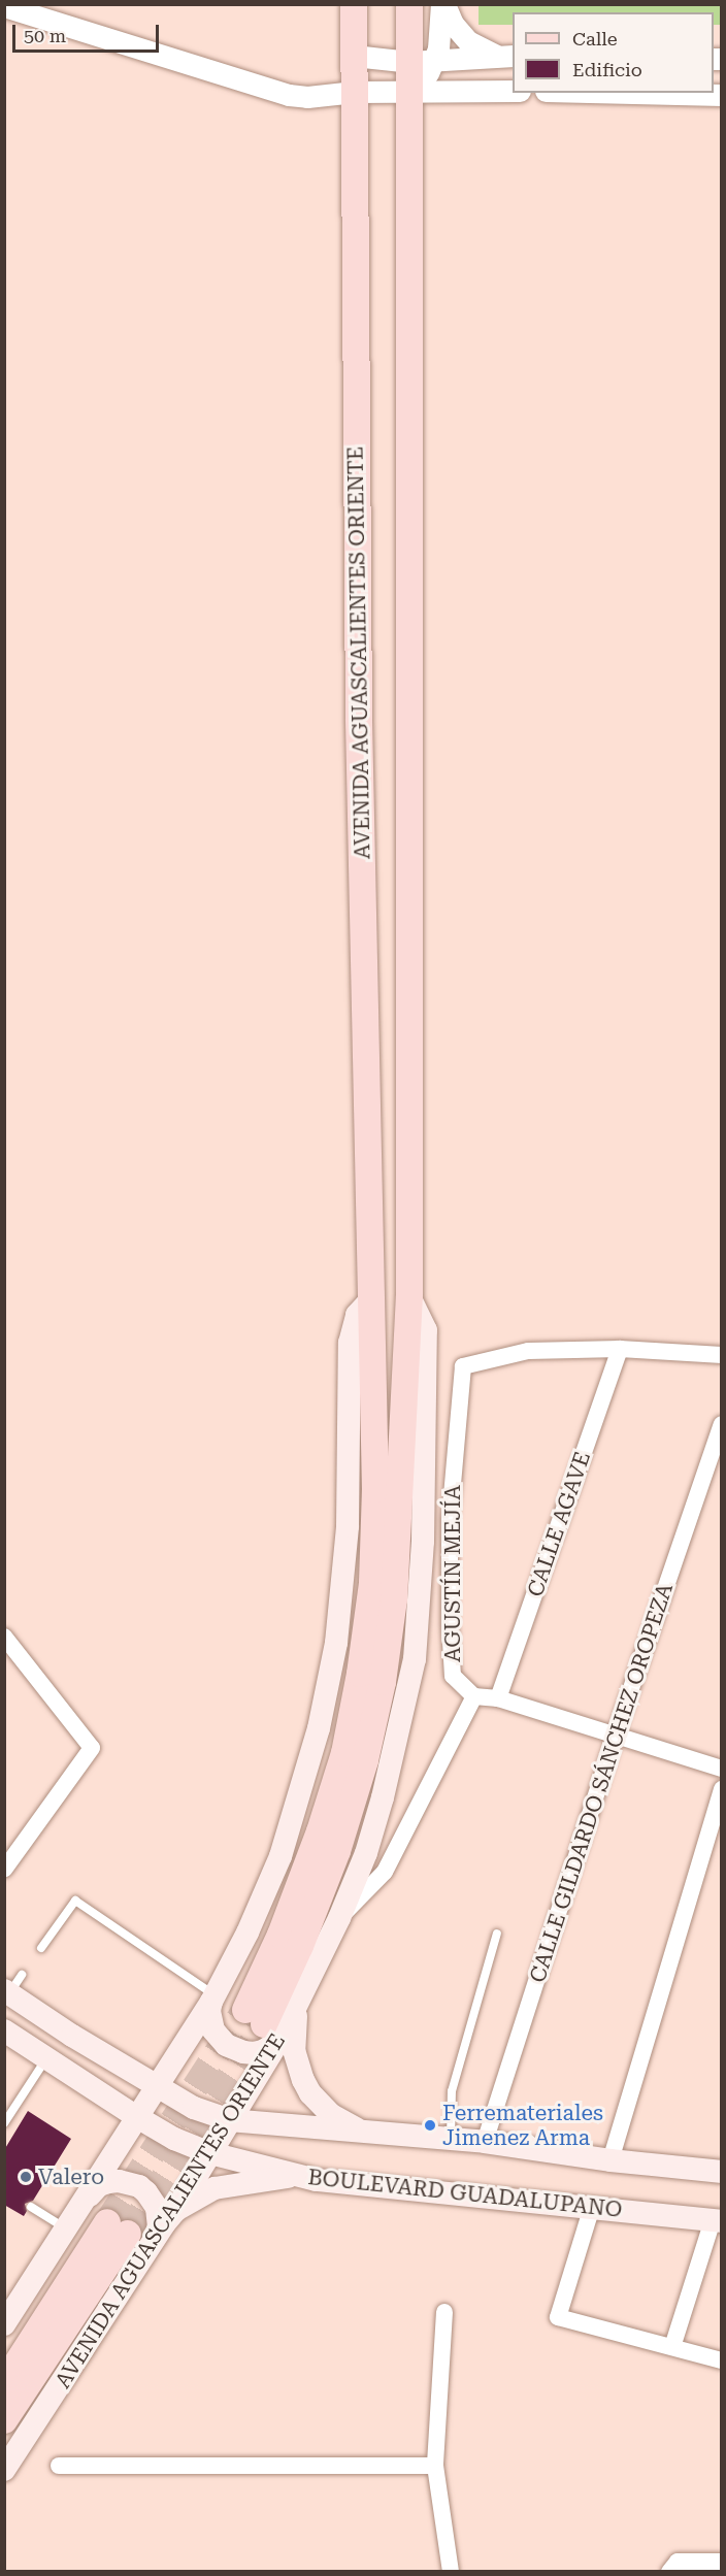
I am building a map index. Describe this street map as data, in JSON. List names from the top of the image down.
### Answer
{
  "streets": {
    "main road": ["AVENIDA AGUASCALIENTES ORIENTE", "BOULEVARD GUADALUPANO"],
    "street": ["CALLE AGAVE", "AGUSTÍN MEJÍA", "CALLE GILDARDO SÁNCHEZ OROPEZA"]
  },
  "crossings": [
    ["AVENIDA AGUASCALIENTES ORIENTE", "BOULEVARD GUADALUPANO"],
    ["CALLE AGAVE", "AGUSTÍN MEJÍA"]
  ],
  "places": ["Ferremateriales Jimenez Arma", "Valero"],
  "legend": ["Calle", "Edificio"],
  "scale_bar": "50 m"
}
